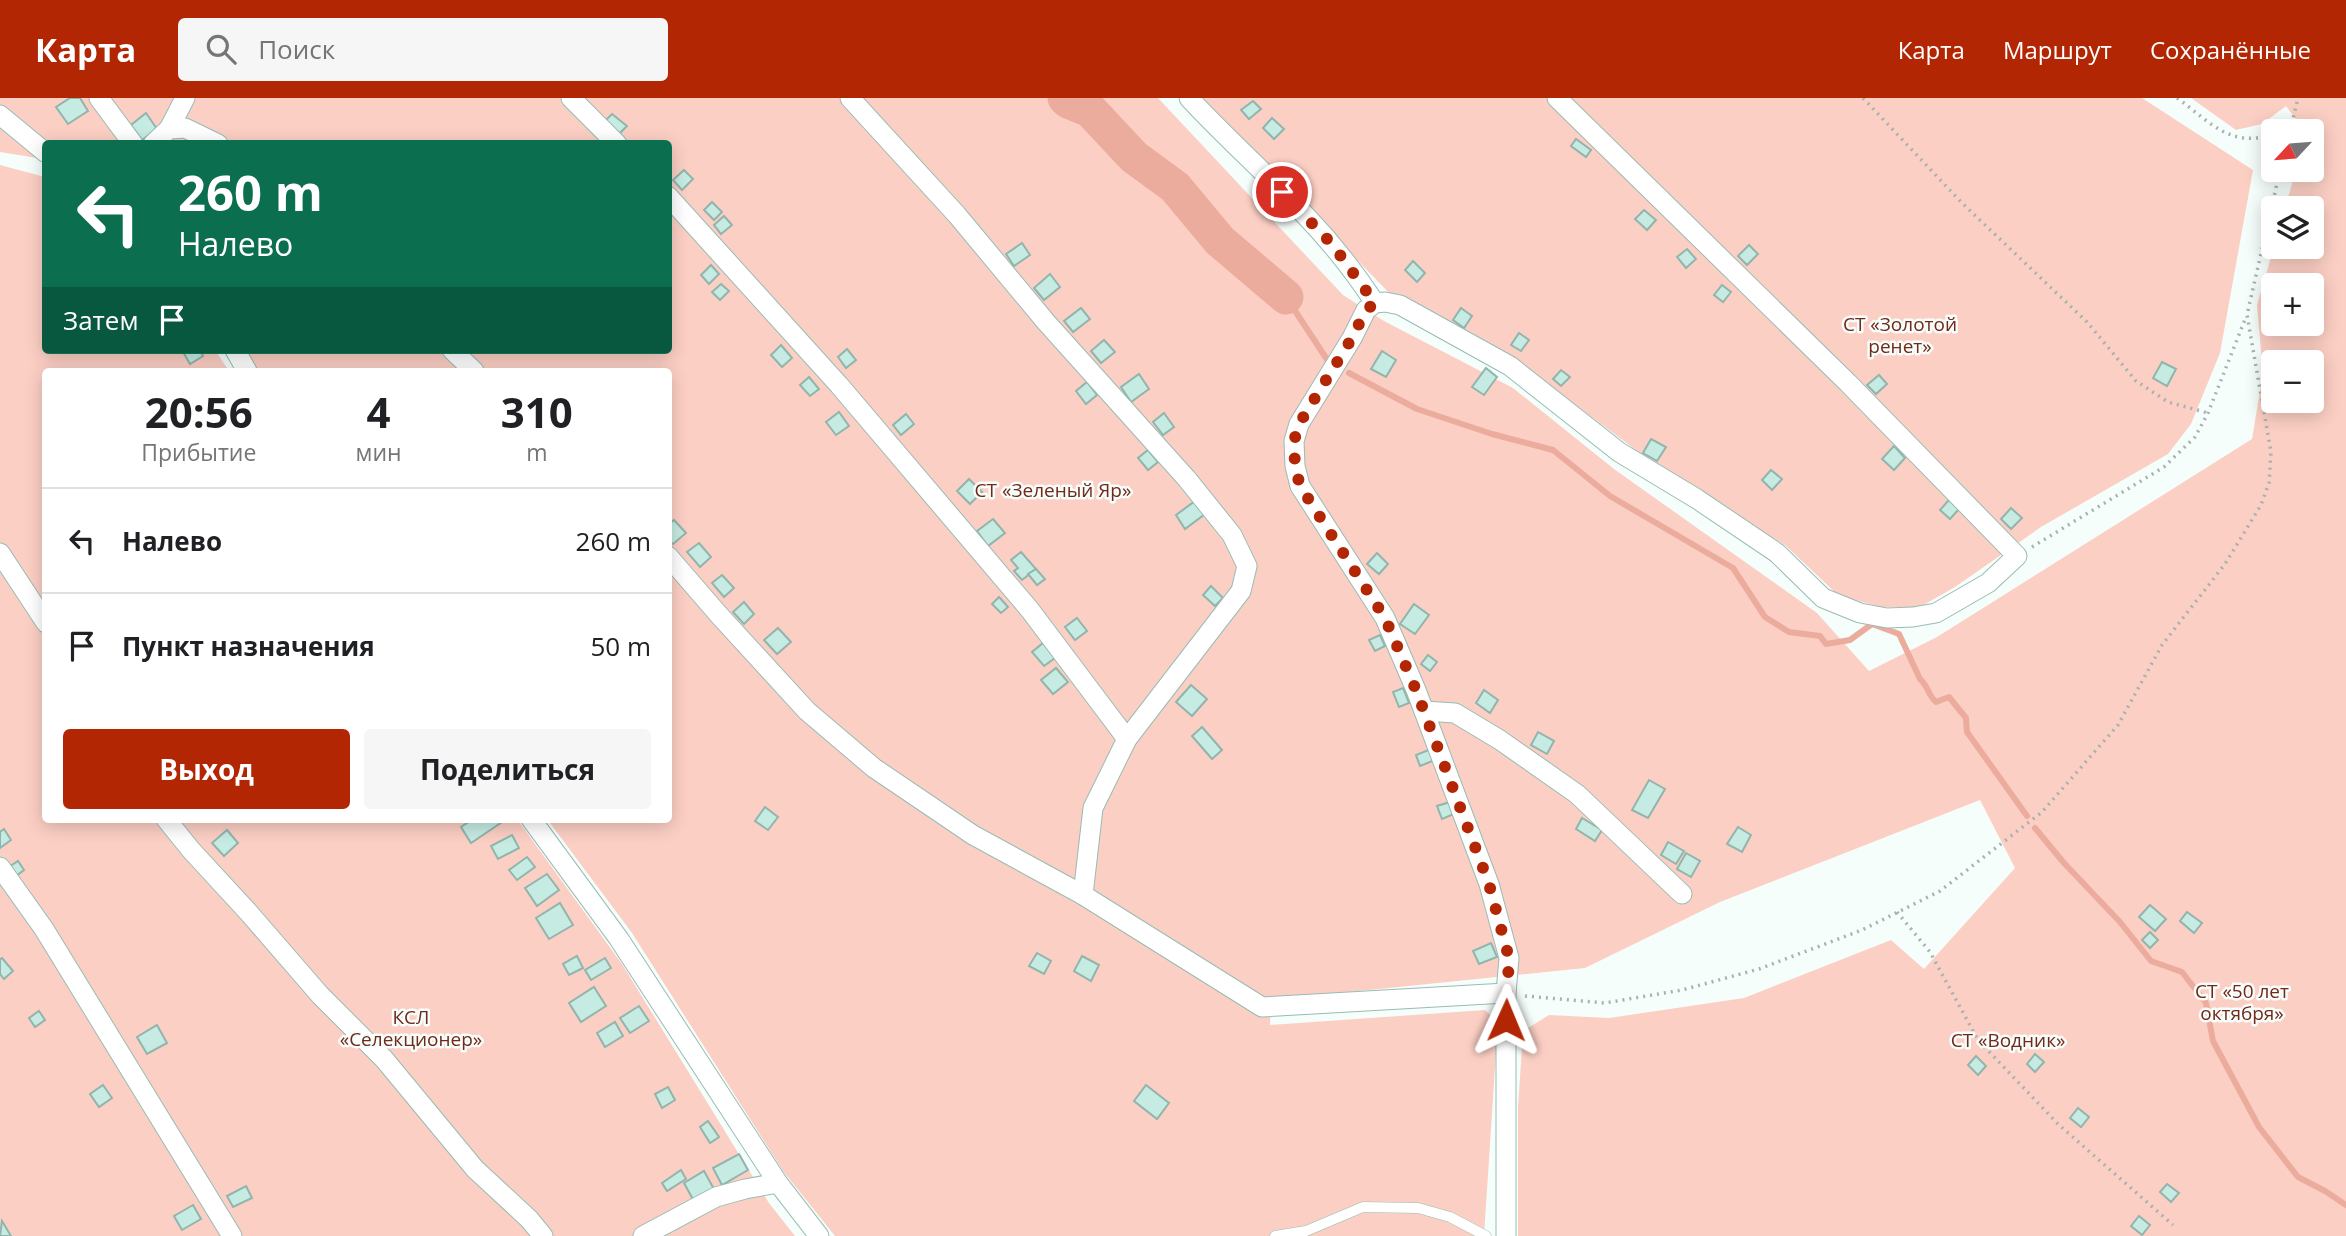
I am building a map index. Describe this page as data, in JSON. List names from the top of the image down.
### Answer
{
  "parks": [
    "СТ «Золотой ренет»",
    "СТ «Зеленый Яр»",
    "СТ «50 лет октября»",
    "КСЛ «Селекционер»",
    "СТ «Водник»"
  ],
  "north": "bottom left",
  "page": {
    "header": "Карта",
    "search": "Поиск",
    "nav": ["Карта", "Маршрут", "Сохранённые"],
    "map_buttons": ["+", "−"],
    "turn": ["260 m", "Налево"],
    "then": "Затем",
    "eta": [
      "20:56",
      "Прибытие",
      "4",
      "мин",
      "310",
      "m"
    ],
    "list": [
      {
        "name": "Налево",
        "value": "260 m"
      },
      {
        "name": "Пункт назначения",
        "value": "50 m"
      }
    ],
    "buttons": ["Выход", "Поделиться"]
  }
}
